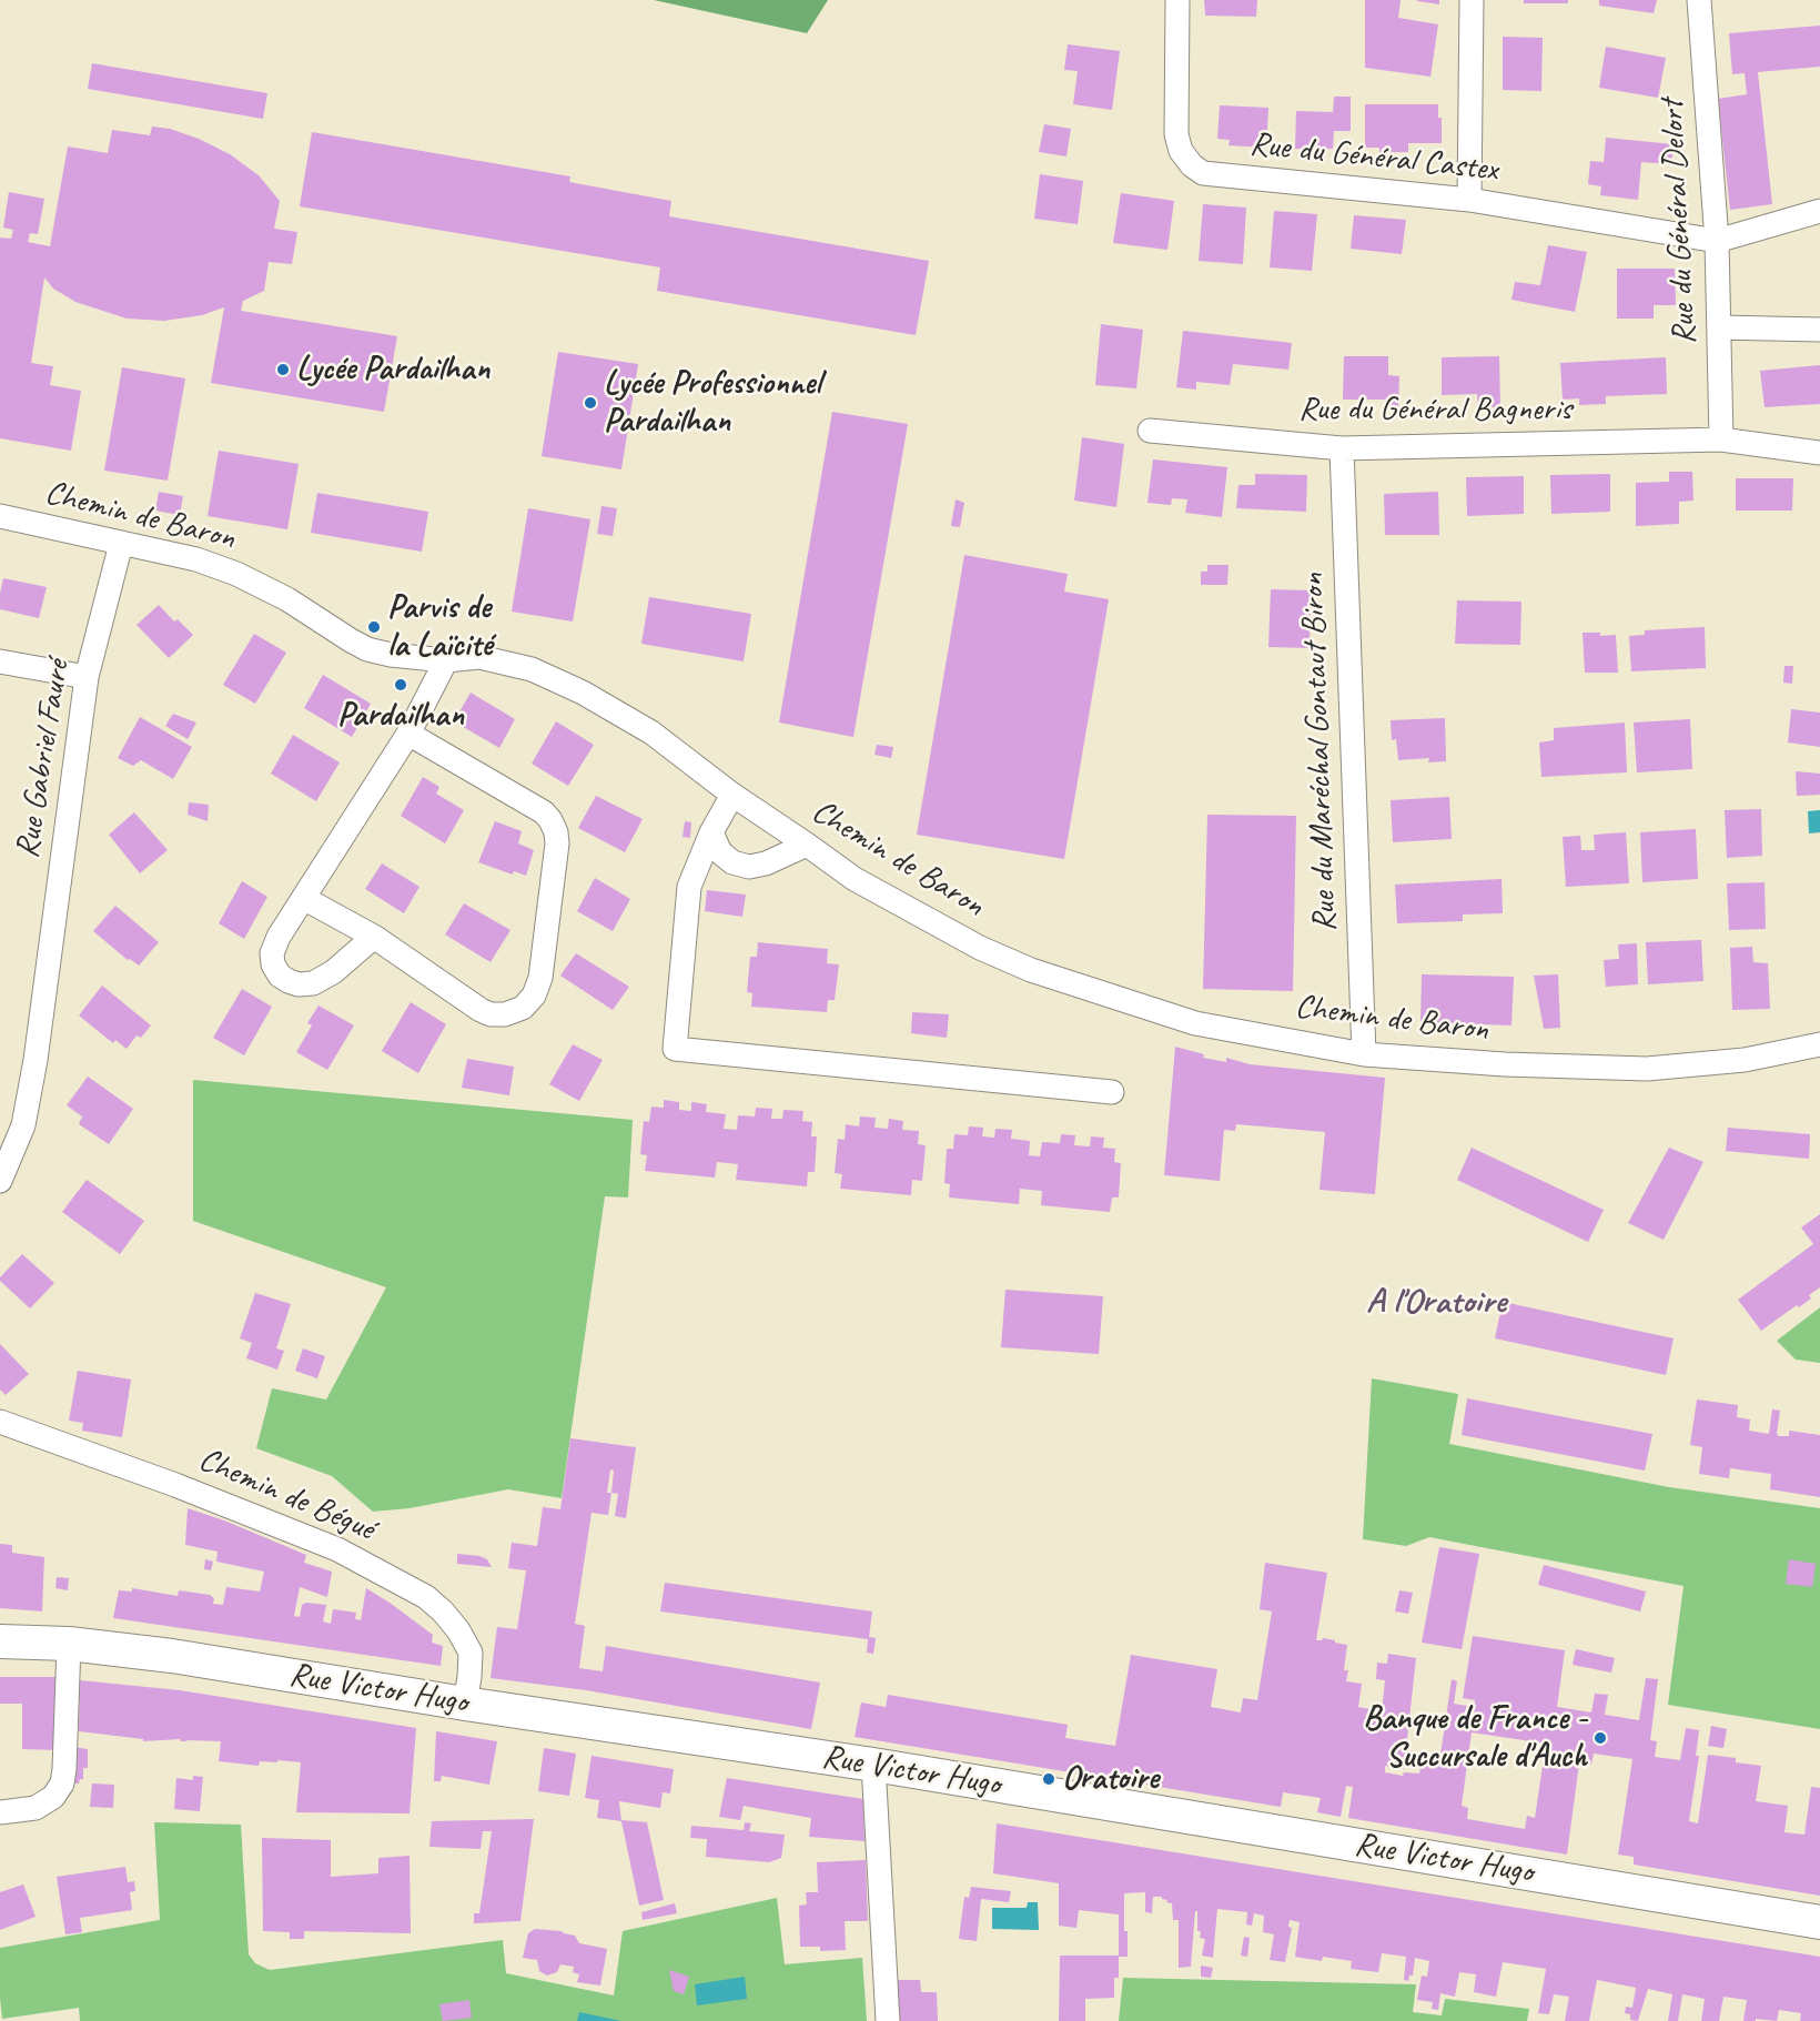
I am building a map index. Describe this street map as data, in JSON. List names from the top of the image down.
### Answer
{
  "streets": {
    "main road": ["Rue Victor Hugo"],
    "street": [
      "Rue du Général Castex",
      "Rue du Général Delort",
      "Rue du Général Bagneris",
      "Chemin de Baron",
      "Rue du Maréchal Gontaut Biron",
      "Rue Gabriel Fauré",
      "Chemin de Bégué"
    ]
  },
  "crossings": [
    ["Rue du Général Castex", "Rue du Général Delort"],
    ["Rue du Général Delort", "Rue du Général Bagneris"],
    ["Rue du Général Bagneris", "Rue du Maréchal Gontaut Biron"],
    ["Chemin de Baron", "Rue du Maréchal Gontaut Biron"],
    ["Chemin de Baron", "Rue Gabriel Fauré"],
    ["Chemin de Bégué", "Rue Victor Hugo"]
  ],
  "districts": ["A l'Oratoire"],
  "places": [
    "Lycée Pardailhan",
    "Lycée Professionnel Pardailhan",
    "Parvis de la Laïcité",
    "Pardailhan",
    "Banque de France - Succursale d'Auch",
    "Oratoire"
  ]
}
